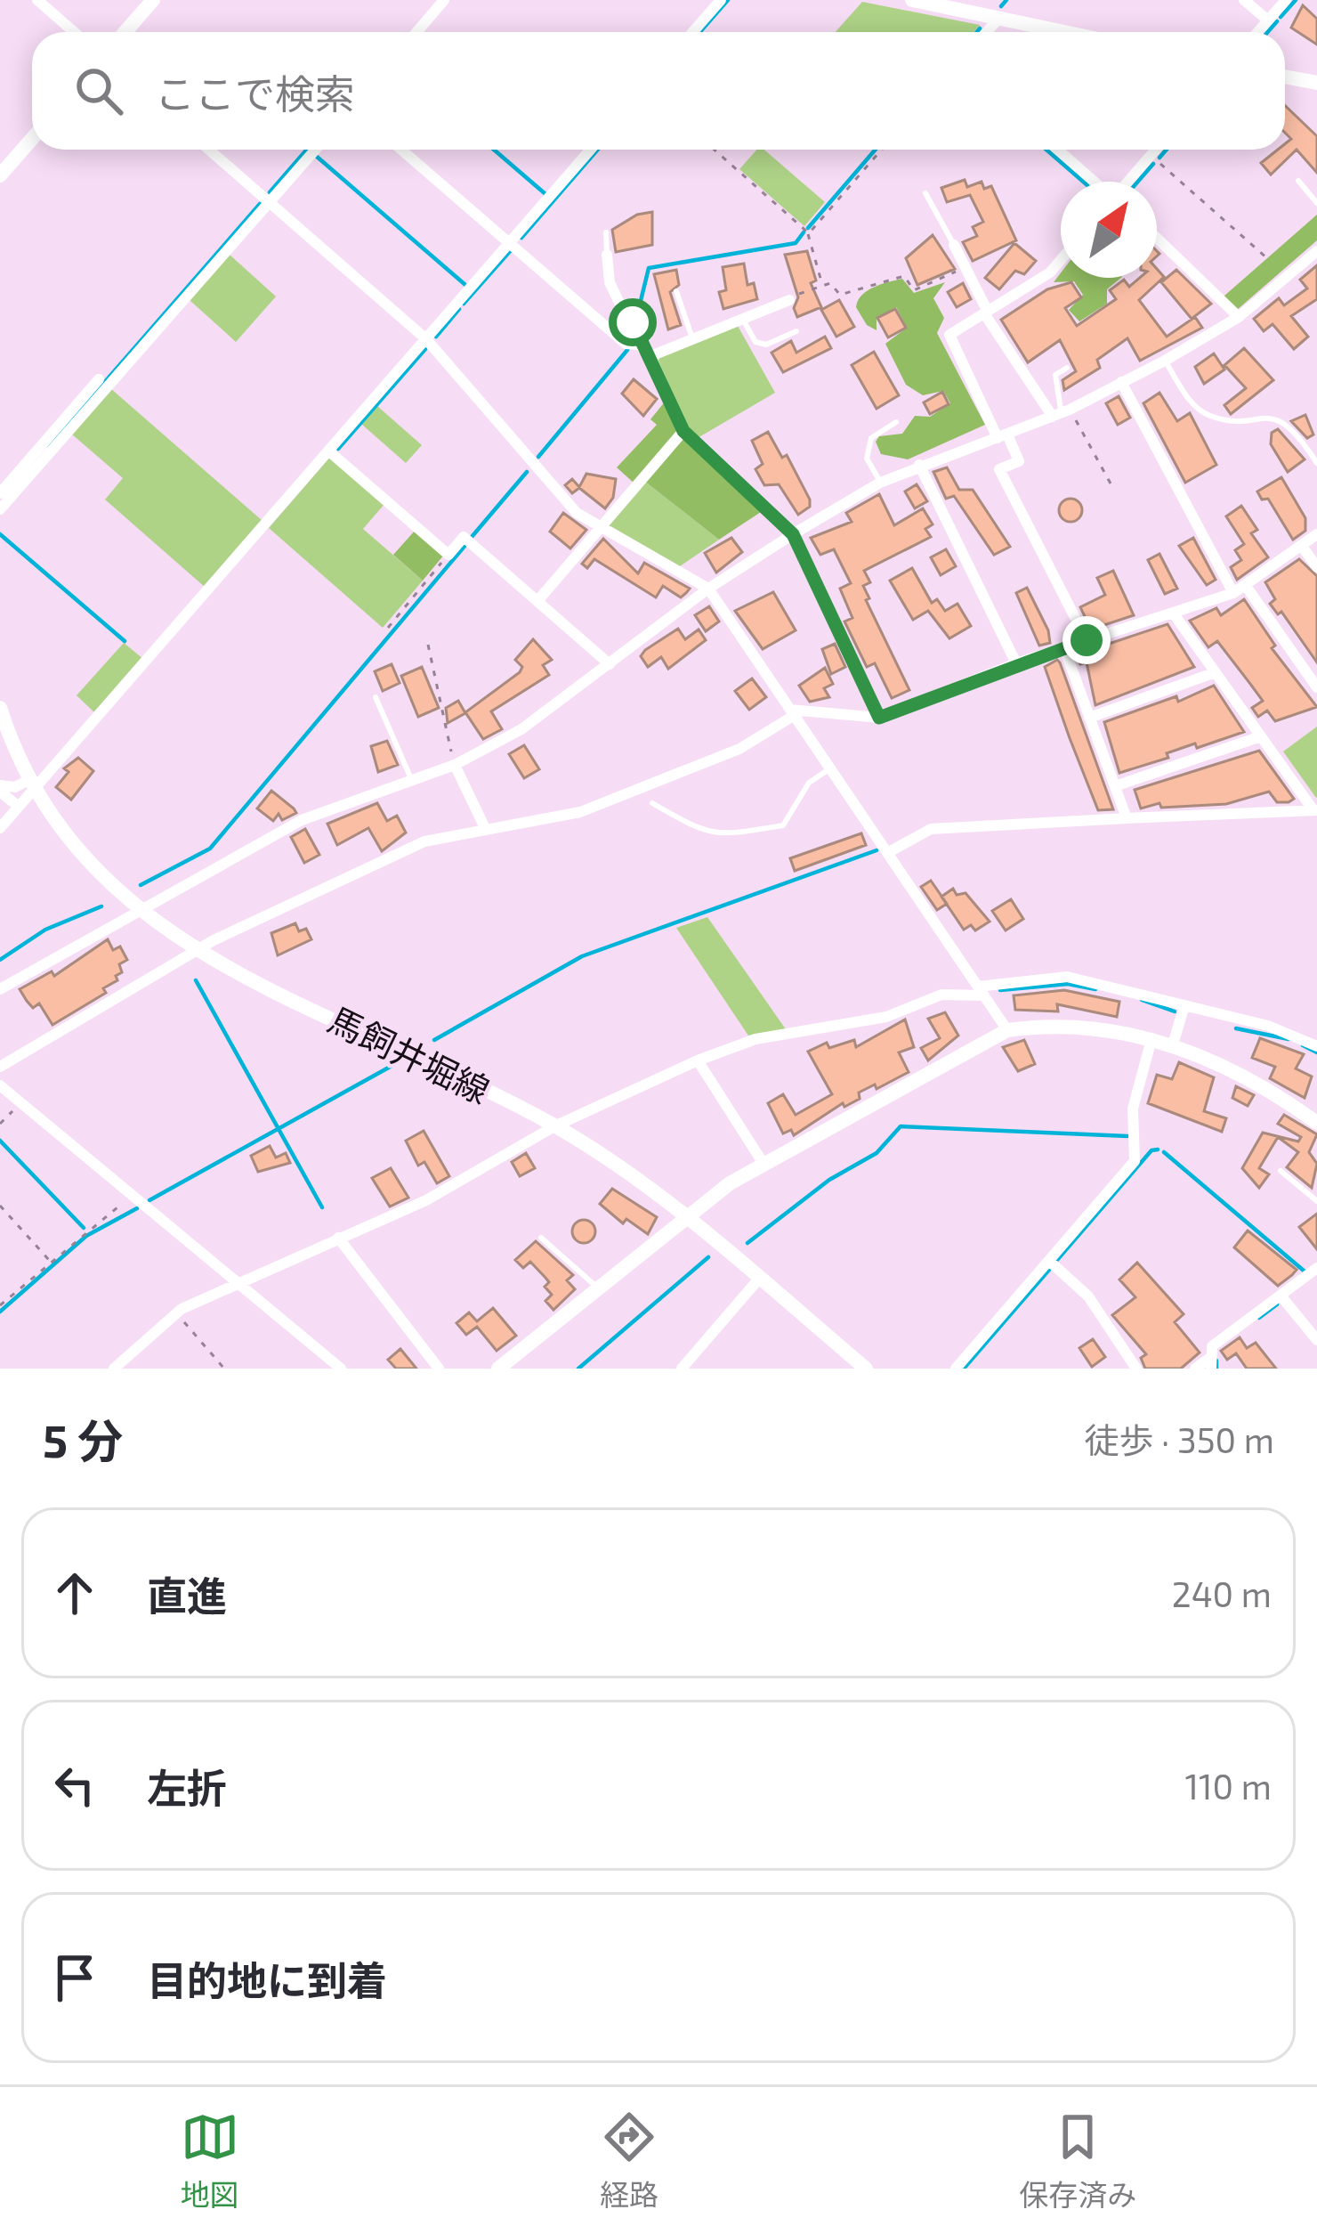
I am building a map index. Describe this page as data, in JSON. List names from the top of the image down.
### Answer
{
  "streets": {
    "main road": ["馬飼井堀線"]
  },
  "north": "top right",
  "page": {
    "search": "ここで検索",
    "heading": ["5 分", "徒歩 · 350 m"],
    "list": [
      ["直進", "240 m"],
      ["左折", "110 m"],
      "目的地に到着"
    ],
    "nav": ["地図", "経路", "保存済み"]
  }
}
